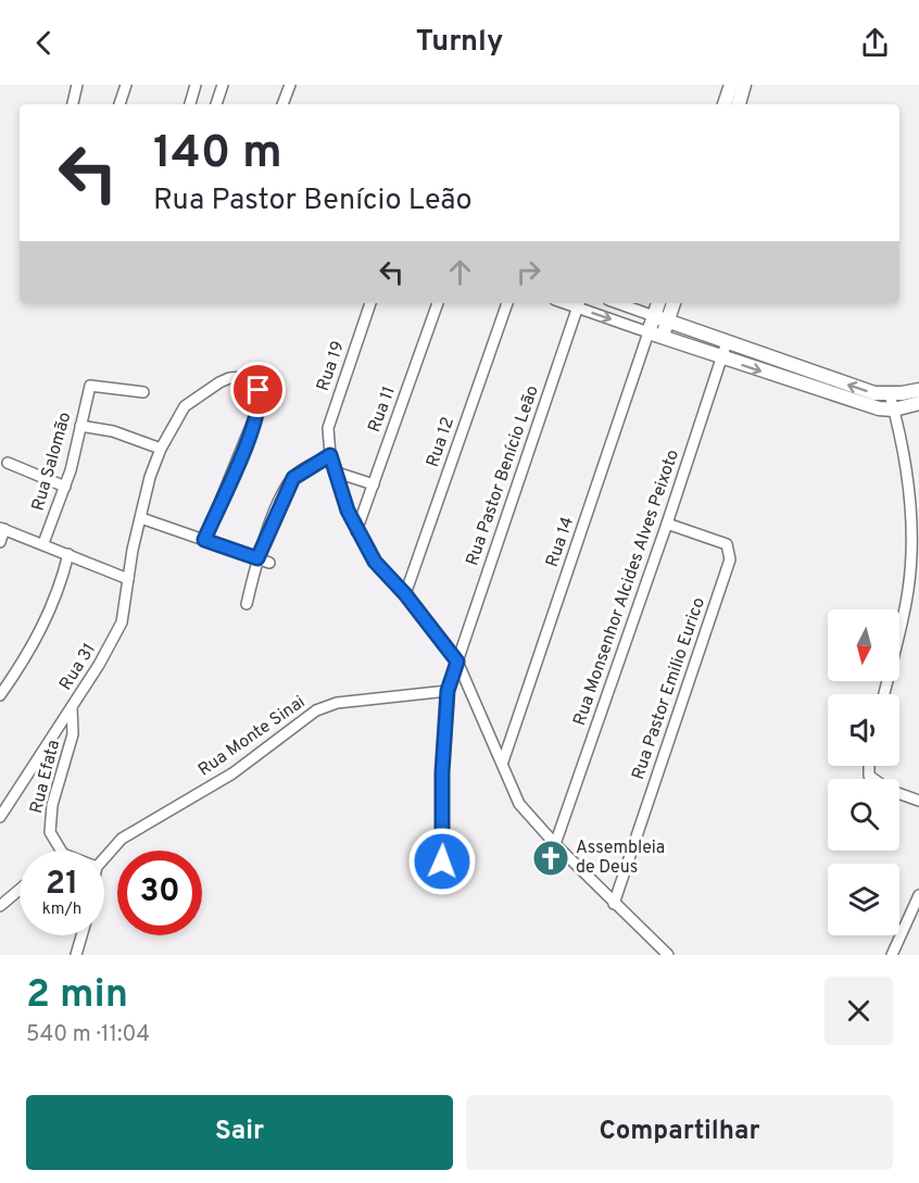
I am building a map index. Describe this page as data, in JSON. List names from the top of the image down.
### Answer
{
  "streets": {
    "street": [
      "Rua 19",
      "Rua 11",
      "Rua 12",
      "Rua Salomão",
      "Rua Pastor Benício Leão",
      "Rua 14",
      "Rua Monsenhor Alcides Alves Peixoto",
      "Rua 31",
      "Rua Pastor Emilio Eurico",
      "Rua Monte Sinai",
      "Rua Efata"
    ]
  },
  "crossings": [
    ["Rua Pastor Benício Leão", "Rua Monte Sinai"],
    ["Rua Monsenhor Alcides Alves Peixoto", "Rua Pastor Emilio Eurico"],
    ["Rua 31", "Rua Efata"]
  ],
  "places": {
    "church": ["Assembleia de Deus"]
  },
  "north": "bottom",
  "page": {
    "header": "Turnly",
    "turn": ["140 m", "Rua Pastor Benício Leão"],
    "speed": "21 km/h",
    "limit": "30",
    "heading": ["2 min", "540 m · 11:04"],
    "buttons": ["Sair", "Compartilhar"]
  }
}
